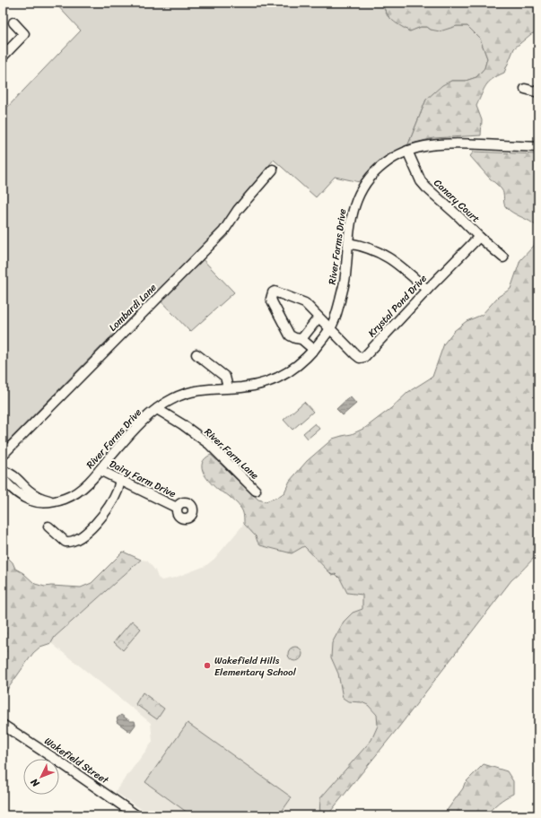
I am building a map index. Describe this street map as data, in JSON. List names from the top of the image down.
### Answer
{
  "streets": {
    "street": [
      "Canary Court",
      "River Farms Drive",
      "Krystal Pond Drive",
      "Lombardi Lane",
      "River Farm Lane",
      "Dairy Farm Drive",
      "Wakefield Street"
    ]
  },
  "crossings": [
    ["Canary Court", "River Farms Drive"],
    ["Canary Court", "Krystal Pond Drive"],
    ["River Farms Drive", "Krystal Pond Drive"],
    ["River Farms Drive", "River Farm Lane"],
    ["River Farms Drive", "Dairy Farm Drive"]
  ],
  "places": ["Wakefield Hills Elementary School"],
  "north": "bottom left"
}
